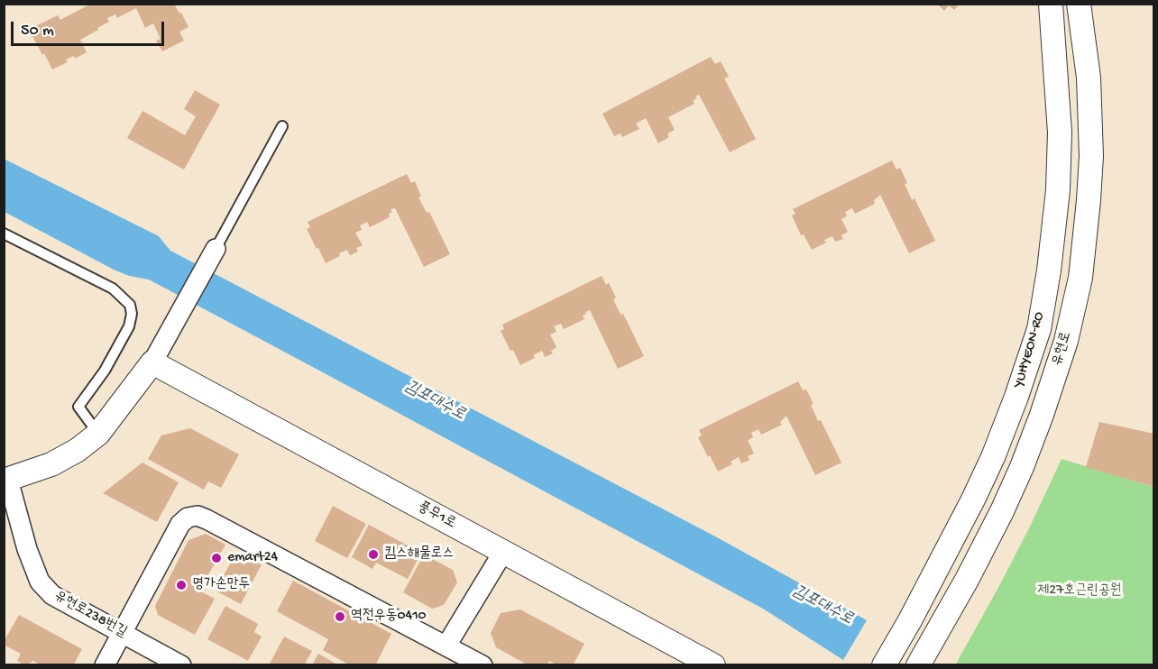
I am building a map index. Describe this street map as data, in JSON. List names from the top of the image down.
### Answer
{
  "streets": {
    "street": [
      "유현로",
      "YUHYEON-RO",
      "풍무1로",
      "유현로238번길"
    ]
  },
  "water": ["김포대수로"],
  "parks": ["제27호근린공원"],
  "places": [
    "킴스해물로스",
    "emart24",
    "명가손만두",
    "역전우동0410"
  ],
  "scale_bar": "50 m"
}
